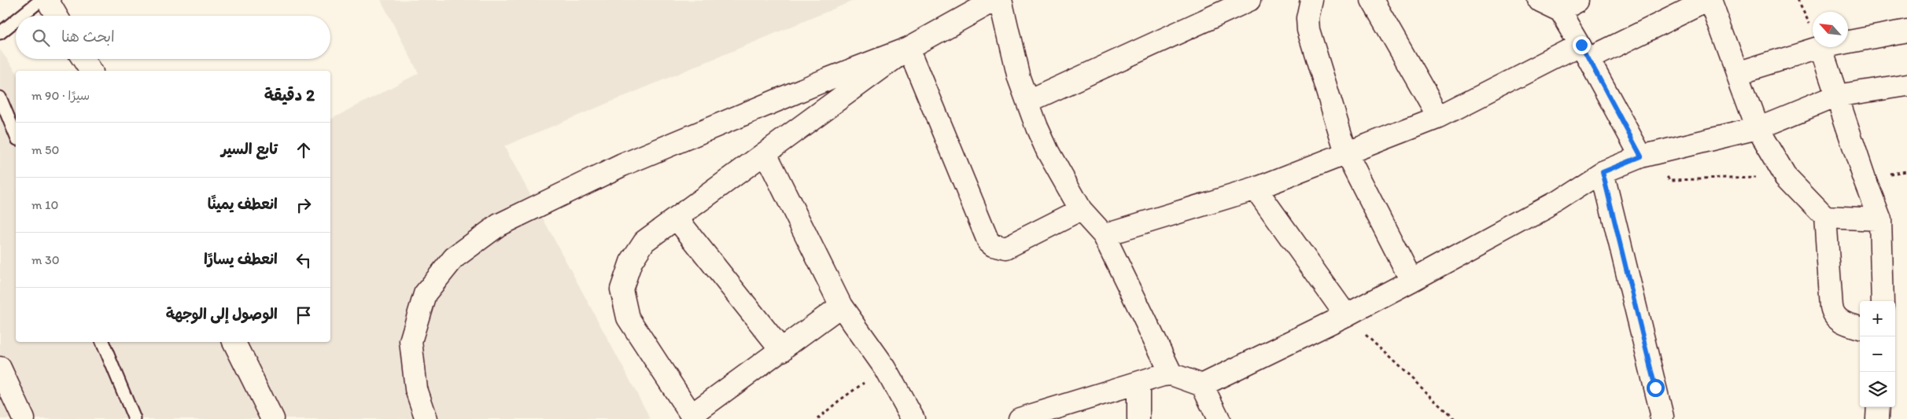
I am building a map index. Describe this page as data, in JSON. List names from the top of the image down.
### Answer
{
  "north": "top left",
  "page": {
    "search": "ابحث هنا",
    "heading": ["2 دقيقة", "سيرًا · 90 m"],
    "list": [
      ["تابع السير", "50 m"],
      ["انعطف يمينًا", "10 m"],
      ["انعطف يسارًا", "30 m"],
      "الوصول إلى الوجهة"
    ],
    "map_buttons": ["+", "−"]
  }
}
